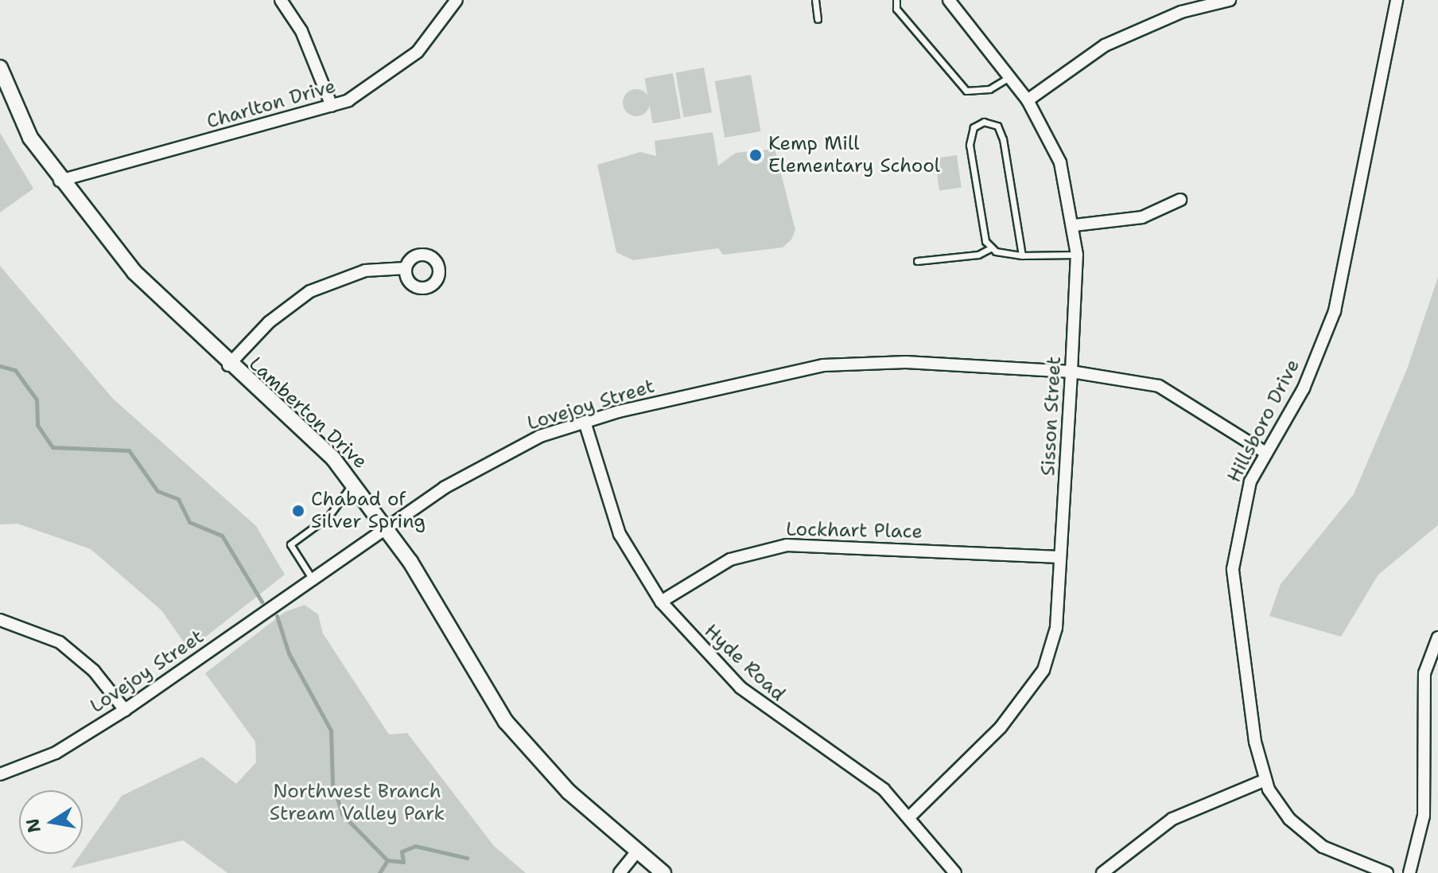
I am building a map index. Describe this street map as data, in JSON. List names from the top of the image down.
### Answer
{
  "streets": {
    "street": [
      "Charlton Drive",
      "Lovejoy Street",
      "Lamberton Drive",
      "Sisson Street",
      "Hillsboro Drive",
      "Lockhart Place",
      "Hyde Road"
    ]
  },
  "crossings": [
    ["Charlton Drive", "Lamberton Drive"],
    ["Lovejoy Street", "Lamberton Drive"],
    ["Lovejoy Street", "Sisson Street"],
    ["Lovejoy Street", "Hillsboro Drive"],
    ["Lovejoy Street", "Hyde Road"],
    ["Sisson Street", "Lockhart Place"],
    ["Sisson Street", "Hyde Road"],
    ["Lockhart Place", "Hyde Road"]
  ],
  "parks": ["Northwest Branch Stream Valley Park"],
  "places": ["Kemp Mill Elementary School", "Chabad of Silver Spring"],
  "north": "left"
}
